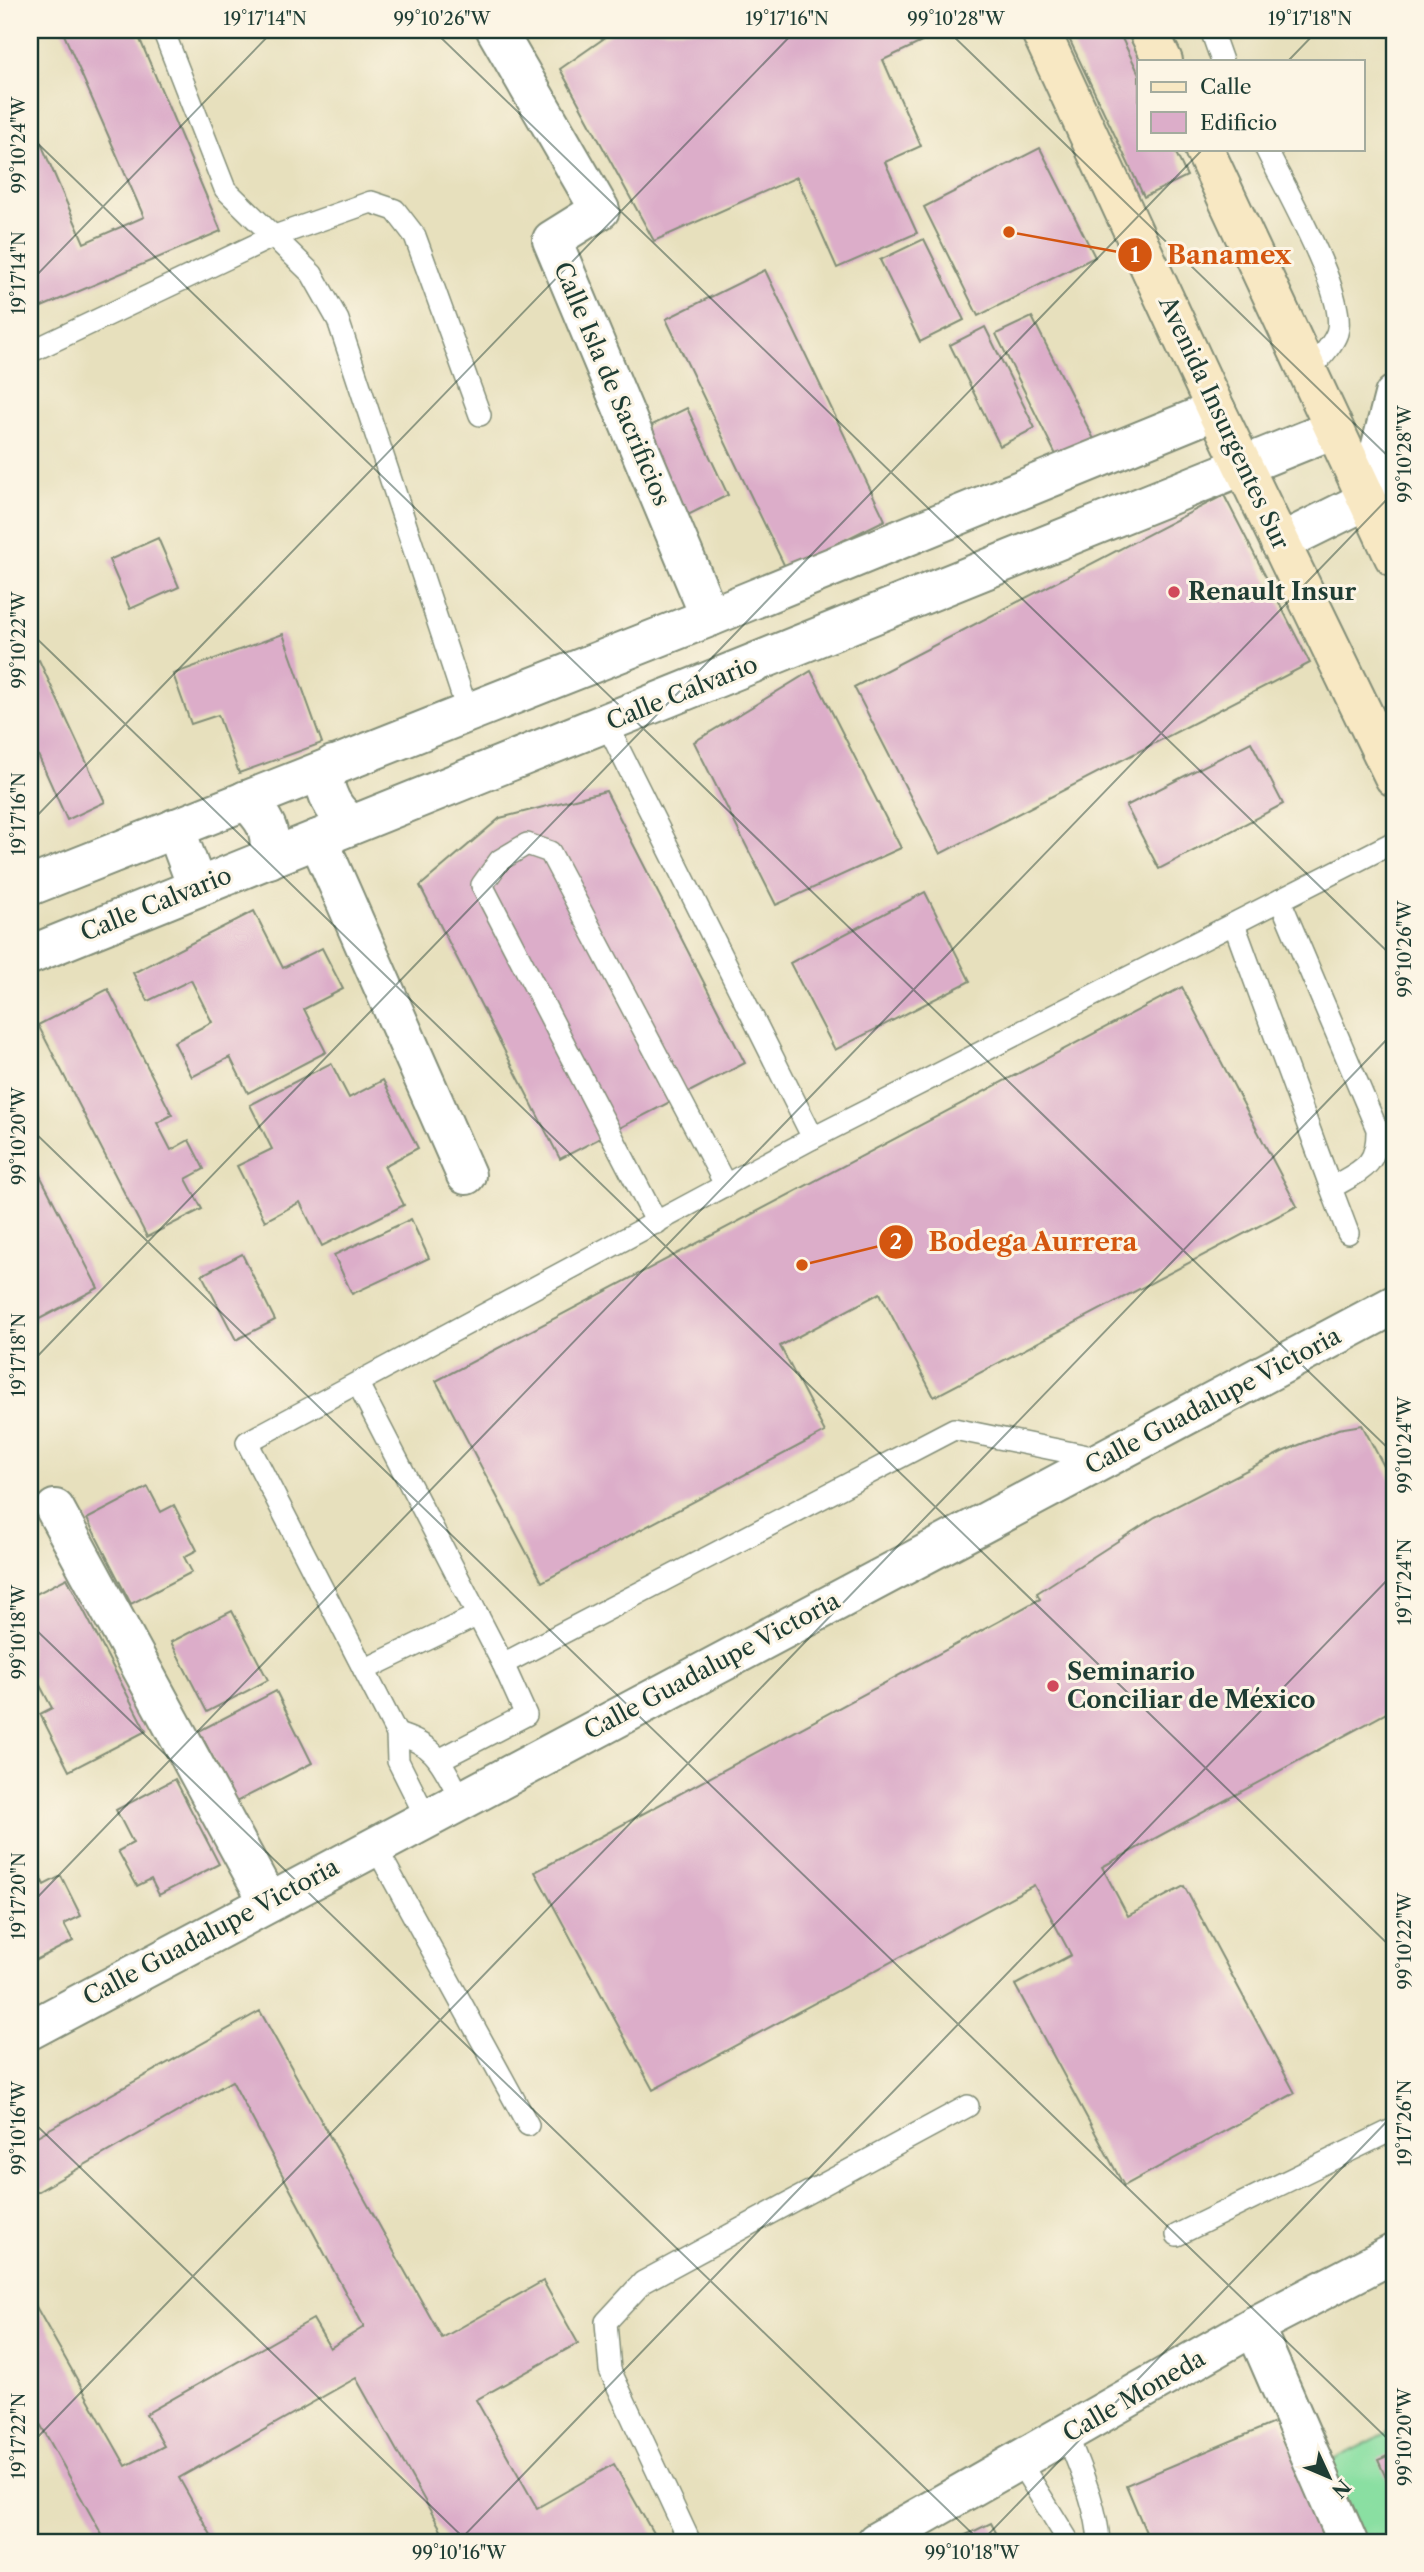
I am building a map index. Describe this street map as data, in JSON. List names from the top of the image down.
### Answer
{
  "streets": {
    "main road": ["Avenida Insurgentes Sur"],
    "street": [
      "Calle Isla de Sacrificios",
      "Calle Calvario",
      "Calle Guadalupe Victoria",
      "Calle Moneda"
    ]
  },
  "crossings": [
    ["Avenida Insurgentes Sur", "Calle Calvario"]
  ],
  "places": [
    "Banamex",
    "Renault Insur",
    "Bodega Aurrera",
    "Seminario Conciliar de México"
  ],
  "legend": ["Calle", "Edificio"],
  "north": "bottom right",
  "coordinates": [
    "19°17'14\"N",
    "99°10'26\"W",
    "19°17'16\"N",
    "99°10'28\"W",
    "19°17'18\"N",
    "99°10'24\"W",
    "99°10'22\"W",
    "99°10'20\"W",
    "19°17'24\"N",
    "99°10'18\"W",
    "19°17'20\"N",
    "19°17'26\"N",
    "99°10'16\"W",
    "19°17'22\"N"
  ]
}
